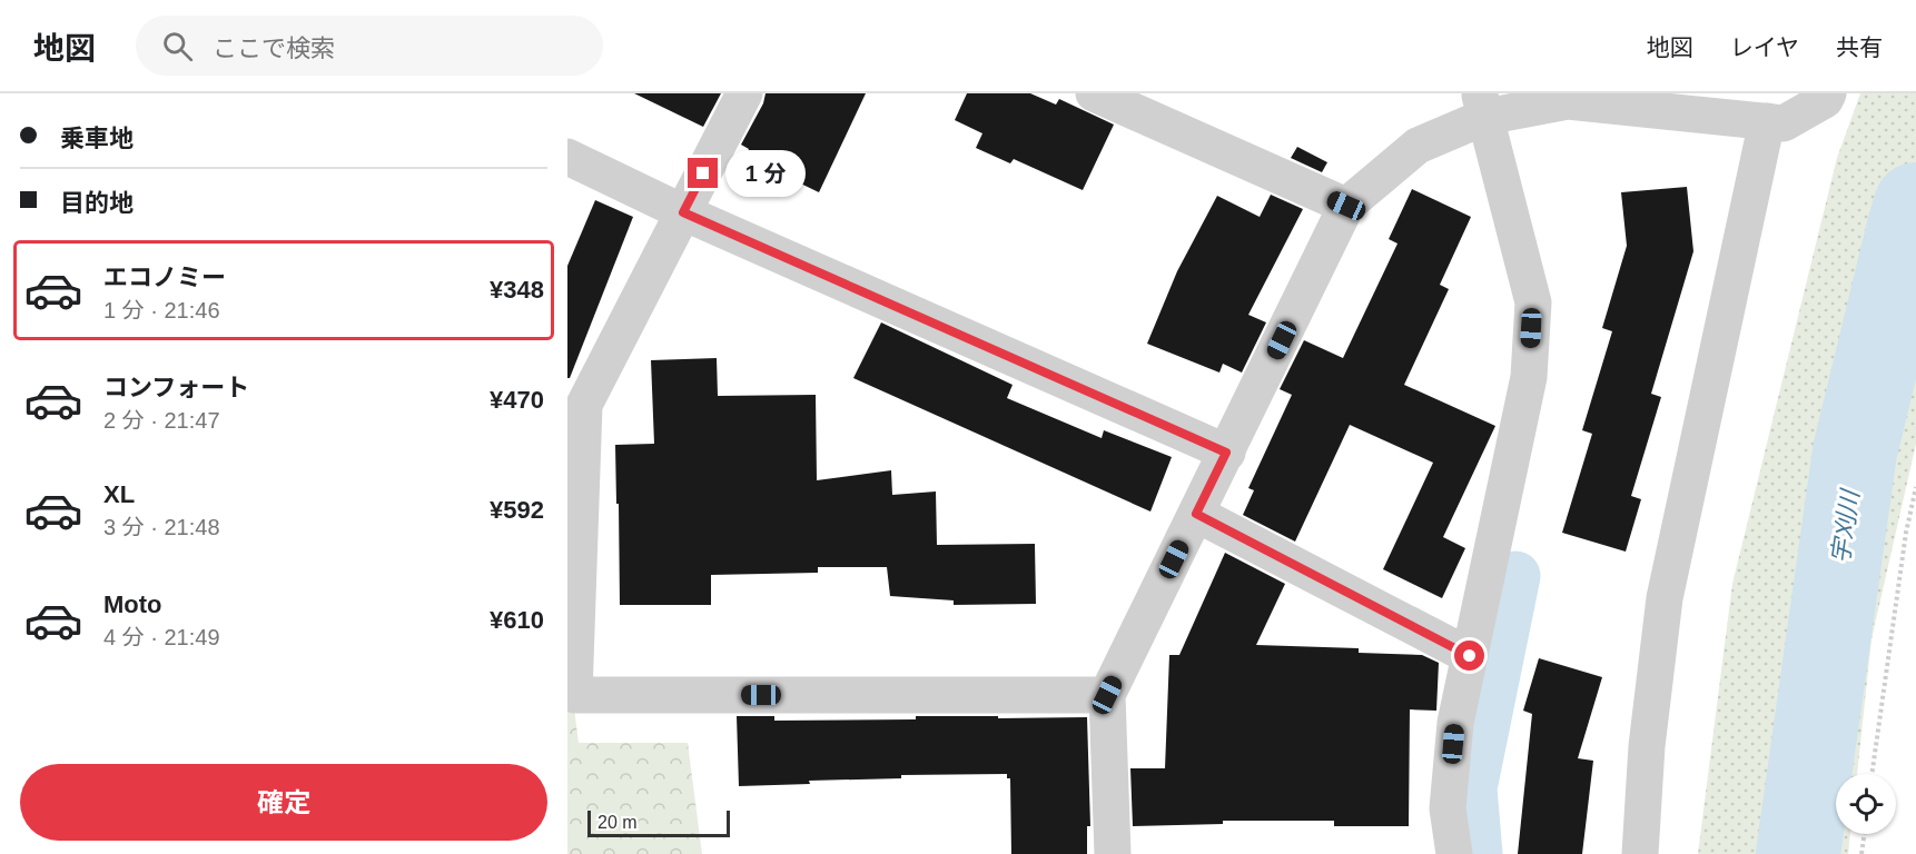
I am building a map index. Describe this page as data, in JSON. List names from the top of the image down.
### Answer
{
  "water": ["宇刈川"],
  "scale_bar": "20 m",
  "page": {
    "header": "地図",
    "search": "ここで検索",
    "nav": ["地図", "レイヤ", "共有"],
    "banner": ["乗車地", "目的地"],
    "bubble": "1 分",
    "list": [
      {
        "name": "エコノミー",
        "note": "1 分 · 21:46",
        "value": "¥348"
      },
      {
        "name": "コンフォート",
        "note": "2 分 · 21:47",
        "value": "¥470"
      },
      {
        "name": "XL",
        "note": "3 分 · 21:48",
        "value": "¥592"
      },
      {
        "name": "Moto",
        "note": "4 分 · 21:49",
        "value": "¥610"
      }
    ],
    "buttons": "確定",
    "scale": "20 m"
  }
}
